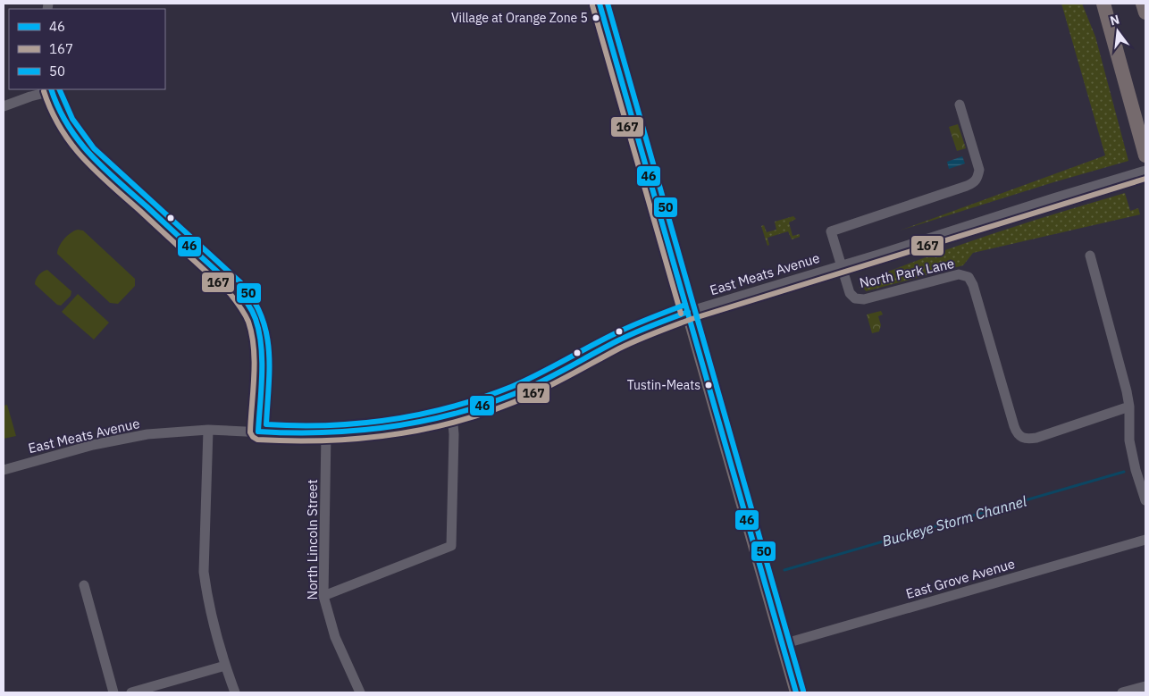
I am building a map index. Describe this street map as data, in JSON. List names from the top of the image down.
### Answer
{
  "streets": {
    "street": [
      "North Park Lane",
      "East Meats Avenue",
      "North Lincoln Street",
      "East Grove Avenue"
    ]
  },
  "crossings": [
    ["North Park Lane", "East Meats Avenue"],
    ["East Meats Avenue", "North Lincoln Street"]
  ],
  "water": ["Buckeye Storm Channel"],
  "places": ["Village at Orange Zone 5", "Tustin-Meats"],
  "lines": ["transit line 46", "transit line 50", "transit line 167"],
  "legend": ["46", "167", "50"],
  "north": "top"
}
